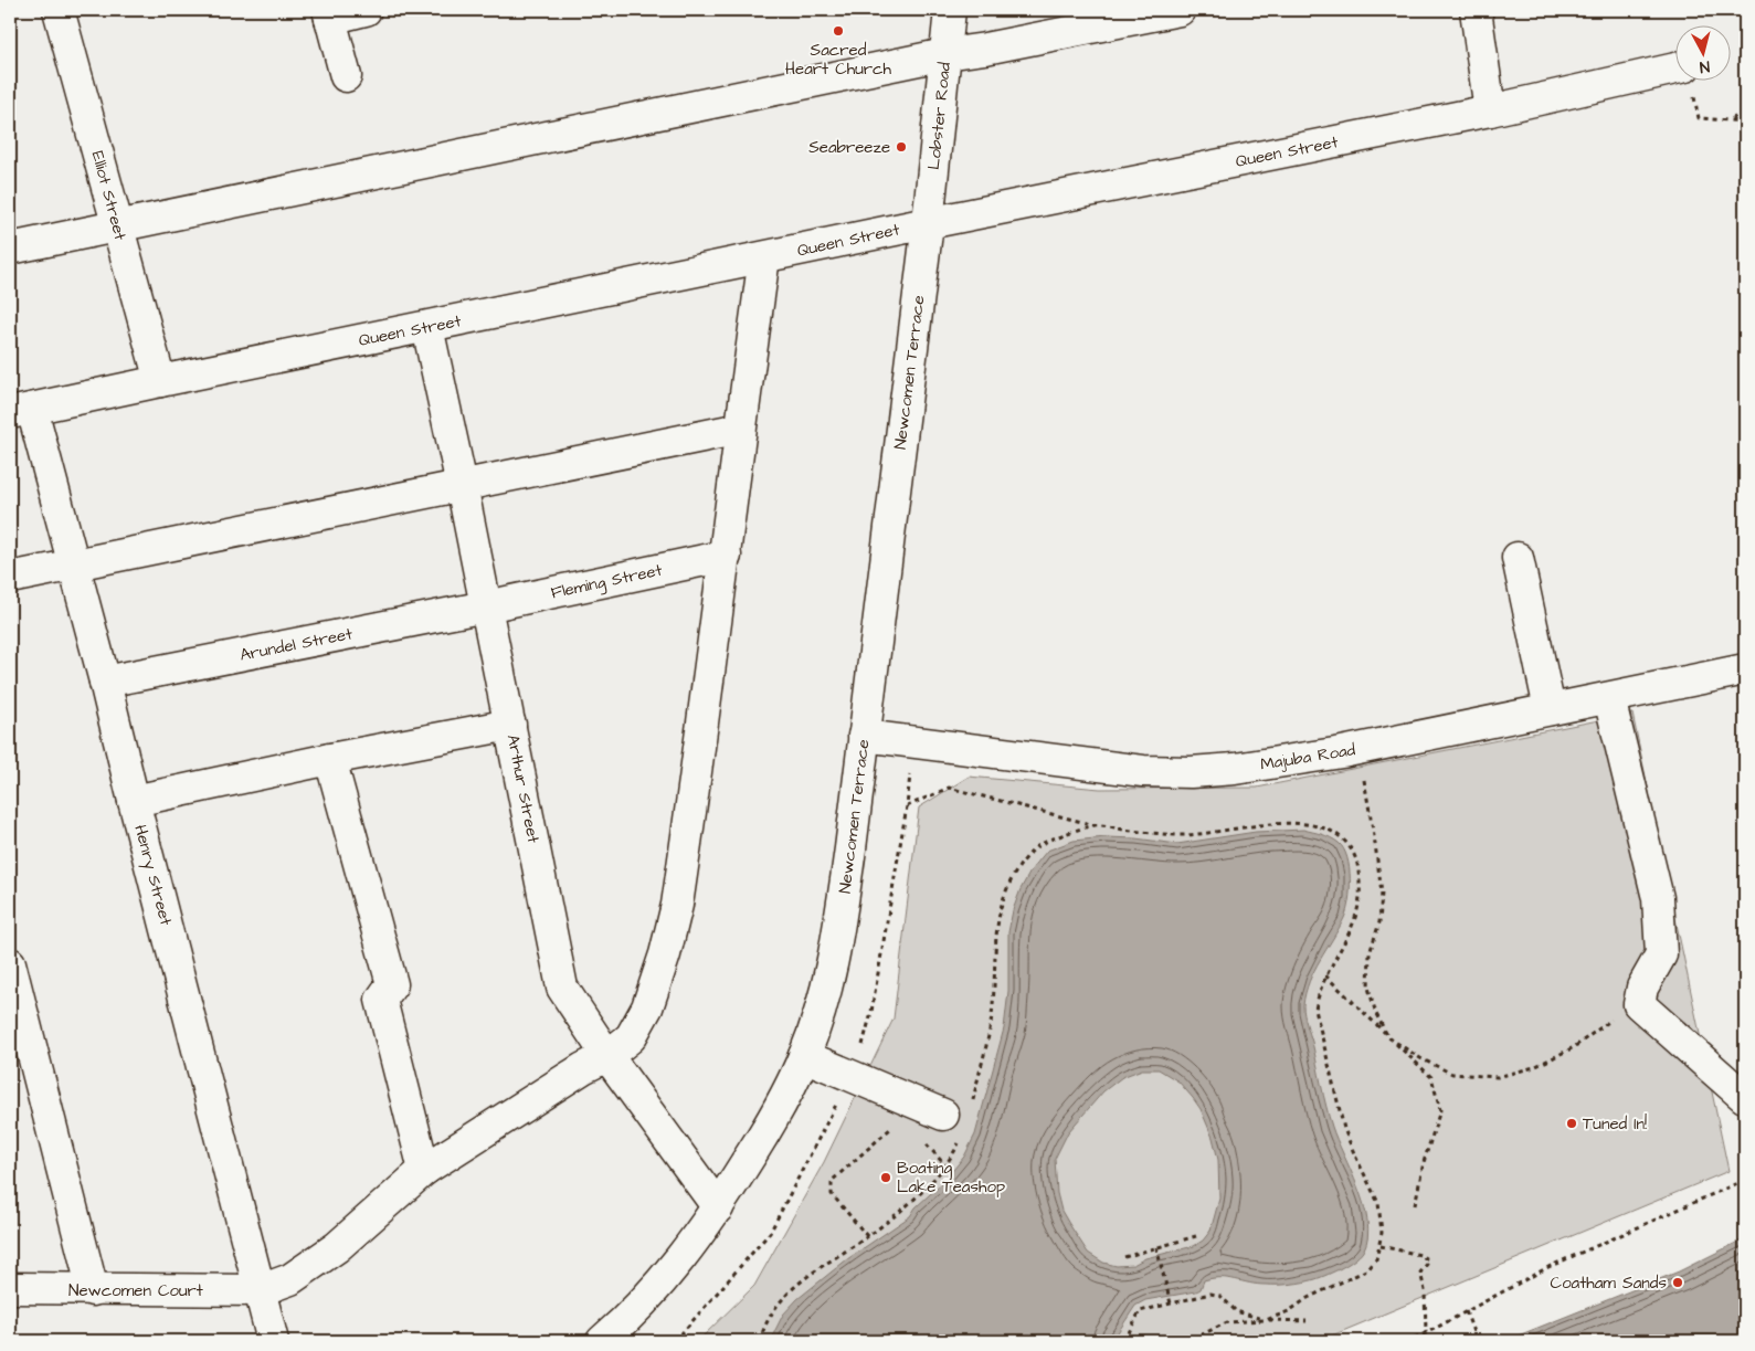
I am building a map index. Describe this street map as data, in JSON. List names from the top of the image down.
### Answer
{
  "streets": {
    "street": [
      "Lobster Road",
      "Queen Street",
      "Elliot Street",
      "Newcomen Terrace",
      "Fleming Street",
      "Arundel Street",
      "Majuba Road",
      "Arthur Street",
      "Henry Street",
      "Newcomen Court"
    ]
  },
  "crossings": [
    ["Lobster Road", "Queen Street"],
    ["Lobster Road", "Newcomen Terrace"],
    ["Queen Street", "Elliot Street"],
    ["Queen Street", "Newcomen Terrace"],
    ["Queen Street", "Arthur Street"],
    ["Queen Street", "Henry Street"],
    ["Newcomen Terrace", "Majuba Road"],
    ["Newcomen Terrace", "Arthur Street"],
    ["Fleming Street", "Arundel Street"],
    ["Fleming Street", "Arthur Street"],
    ["Arundel Street", "Arthur Street"],
    ["Arundel Street", "Henry Street"],
    ["Henry Street", "Newcomen Court"]
  ],
  "places": [
    "Sacred Heart Church",
    "Seabreeze",
    "Tuned In!",
    "Boating Lake Teashop",
    "Coatham Sands"
  ],
  "north": "bottom"
}
